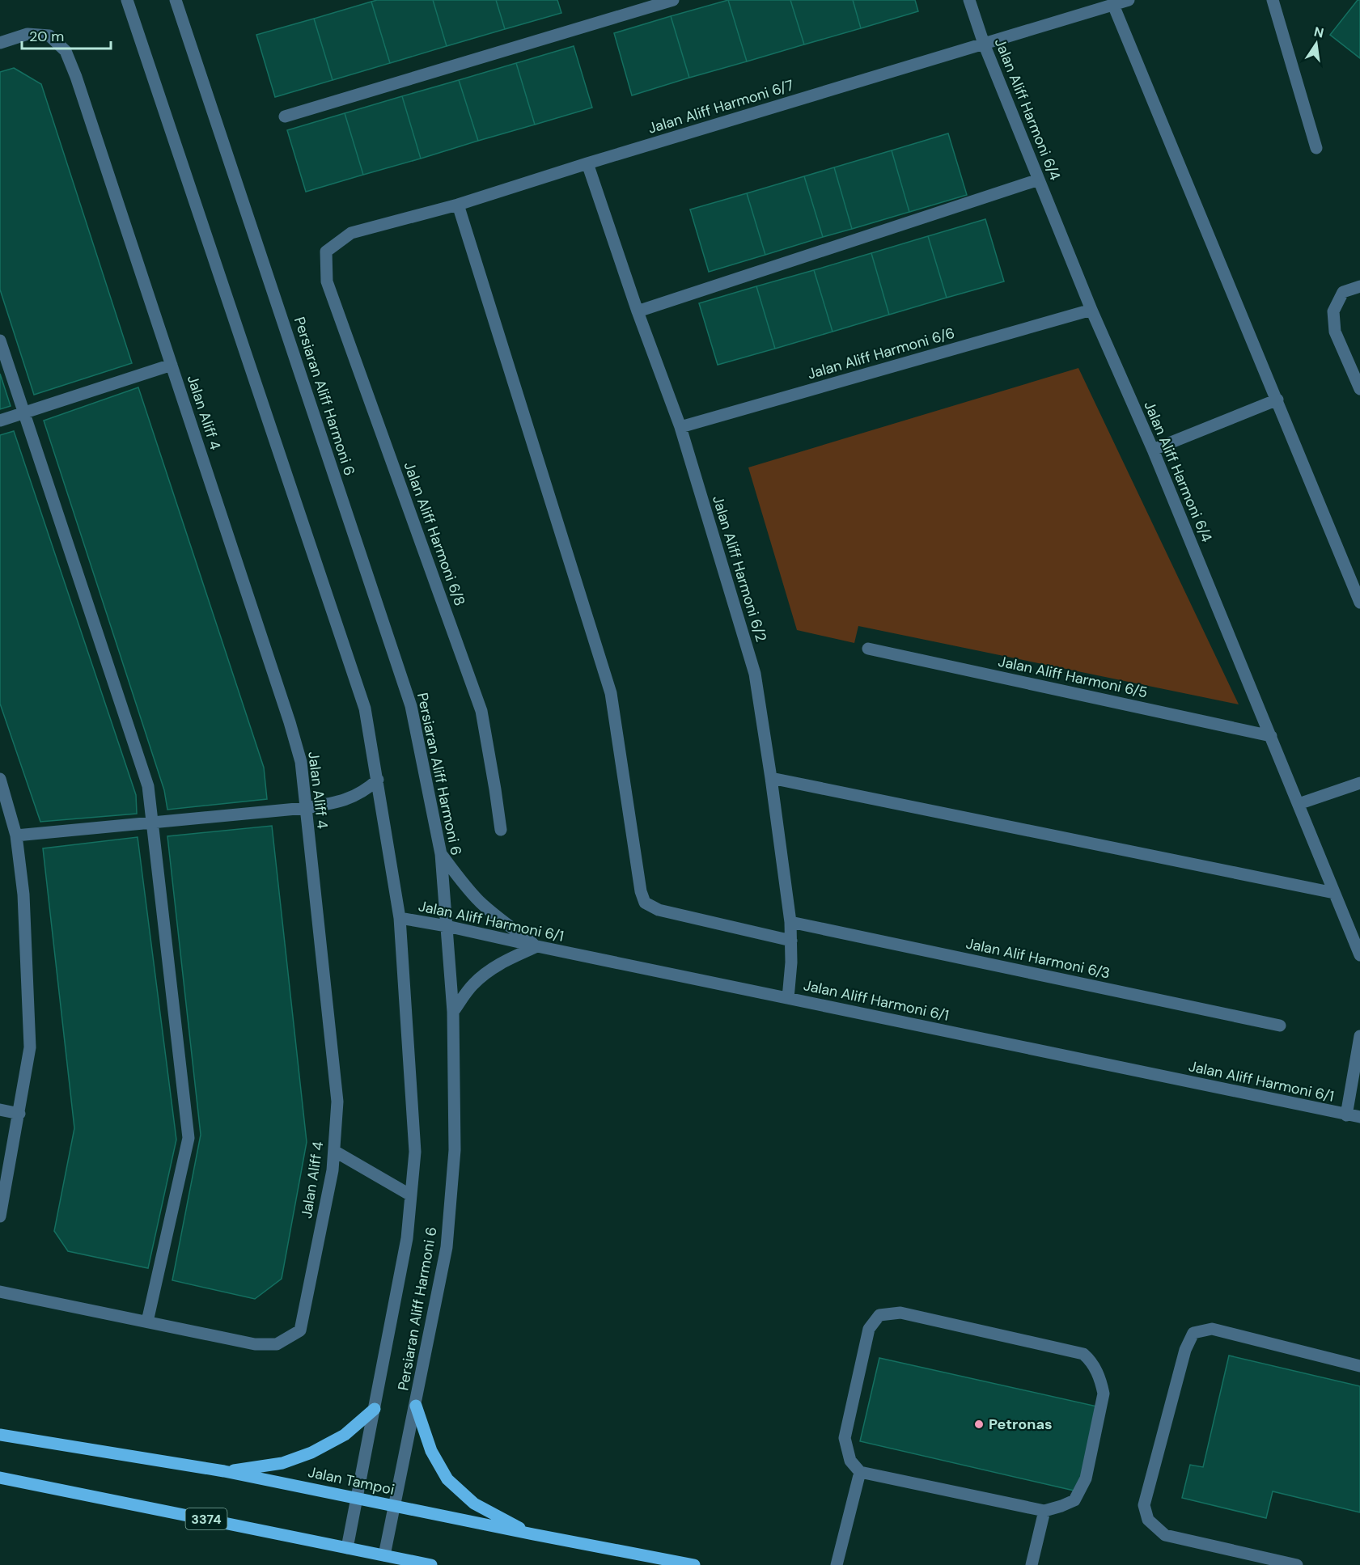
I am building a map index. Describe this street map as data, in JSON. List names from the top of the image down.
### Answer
{
  "streets": {
    "main road": ["Jalan Tampoi", "3374"],
    "street": [
      "Jalan Aliff Harmoni 6/7",
      "Jalan Aliff Harmoni 6/4",
      "Jalan Aliff Harmoni 6/6",
      "Persiaran Aliff Harmoni 6",
      "Jalan Aliff 4",
      "Jalan Aliff Harmoni 6/8",
      "Jalan Aliff Harmoni 6/2",
      "Jalan Aliff Harmoni 6/5",
      "Jalan Aliff Harmoni 6/1",
      "Jalan Alif Harmoni 6/3"
    ]
  },
  "crossings": [
    ["Jalan Aliff Harmoni 6/7", "Jalan Aliff Harmoni 6/4"],
    ["Jalan Aliff Harmoni 6/7", "Jalan Aliff Harmoni 6/8"],
    ["Jalan Aliff Harmoni 6/7", "Jalan Aliff Harmoni 6/2"],
    ["Jalan Aliff Harmoni 6/4", "Jalan Aliff Harmoni 6/6"],
    ["Jalan Aliff Harmoni 6/4", "Jalan Aliff Harmoni 6/5"],
    ["Jalan Aliff Harmoni 6/6", "Jalan Aliff Harmoni 6/2"],
    ["Persiaran Aliff Harmoni 6", "Jalan Aliff Harmoni 6/1"],
    ["Persiaran Aliff Harmoni 6", "Jalan Tampoi"],
    ["Persiaran Aliff Harmoni 6", "3374"],
    ["Jalan Aliff Harmoni 6/2", "Jalan Aliff Harmoni 6/1"],
    ["Jalan Aliff Harmoni 6/2", "Jalan Alif Harmoni 6/3"]
  ],
  "places": ["Petronas"],
  "scale_bar": "20 m",
  "north": "top"
}
